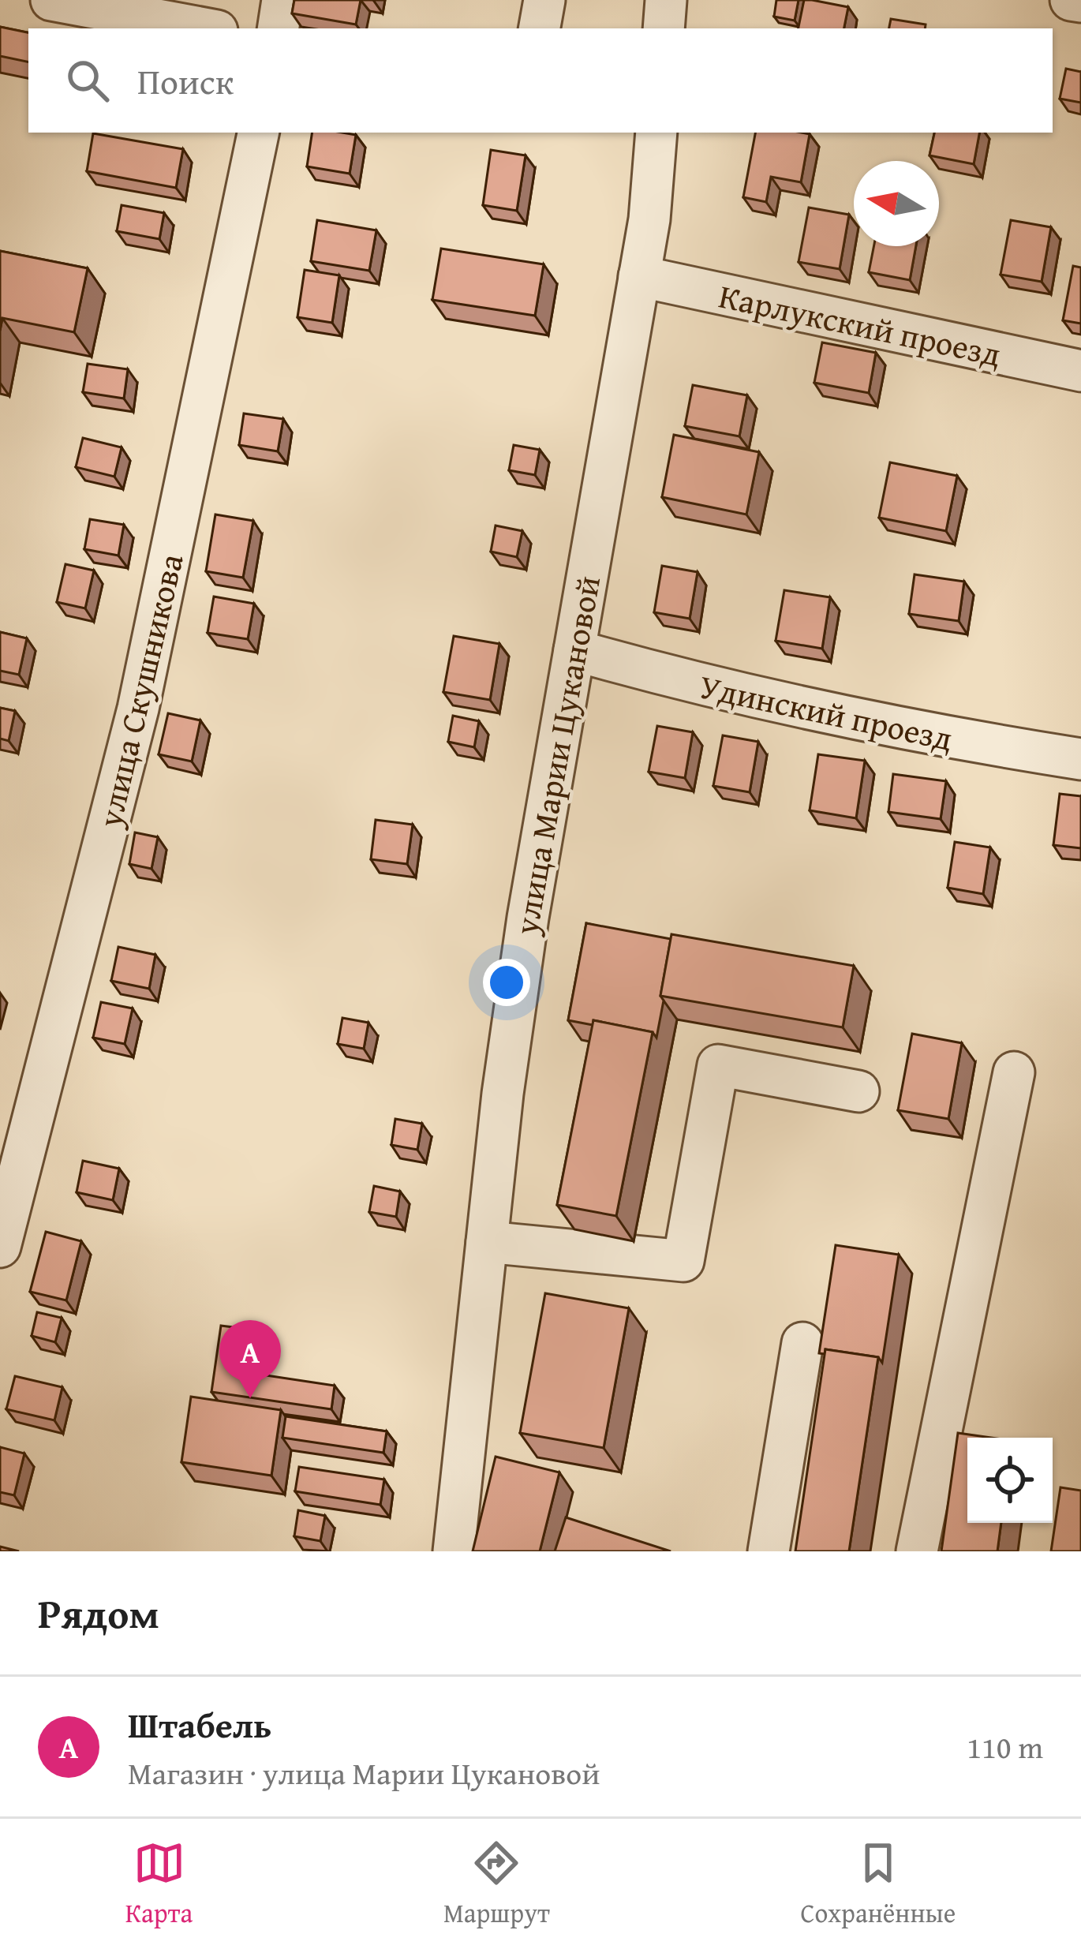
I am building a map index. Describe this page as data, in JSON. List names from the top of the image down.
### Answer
{
  "streets": {
    "street": [
      "Карлукский проезд",
      "улица Скушникова",
      "Удинский проезд",
      "улица Марии Цукановой"
    ]
  },
  "crossings": [
    ["Карлукский проезд", "улица Марии Цукановой"],
    ["Удинский проезд", "улица Марии Цукановой"]
  ],
  "north": "left",
  "page": {
    "search": "Поиск",
    "pins": "A",
    "heading": "Рядом",
    "list": [
      {
        "mark": "A",
        "name": "Штабель",
        "note": "Магазин · улица Марии Цукановой",
        "value": "110 m"
      }
    ],
    "nav": ["Карта", "Маршрут", "Сохранённые"]
  }
}
